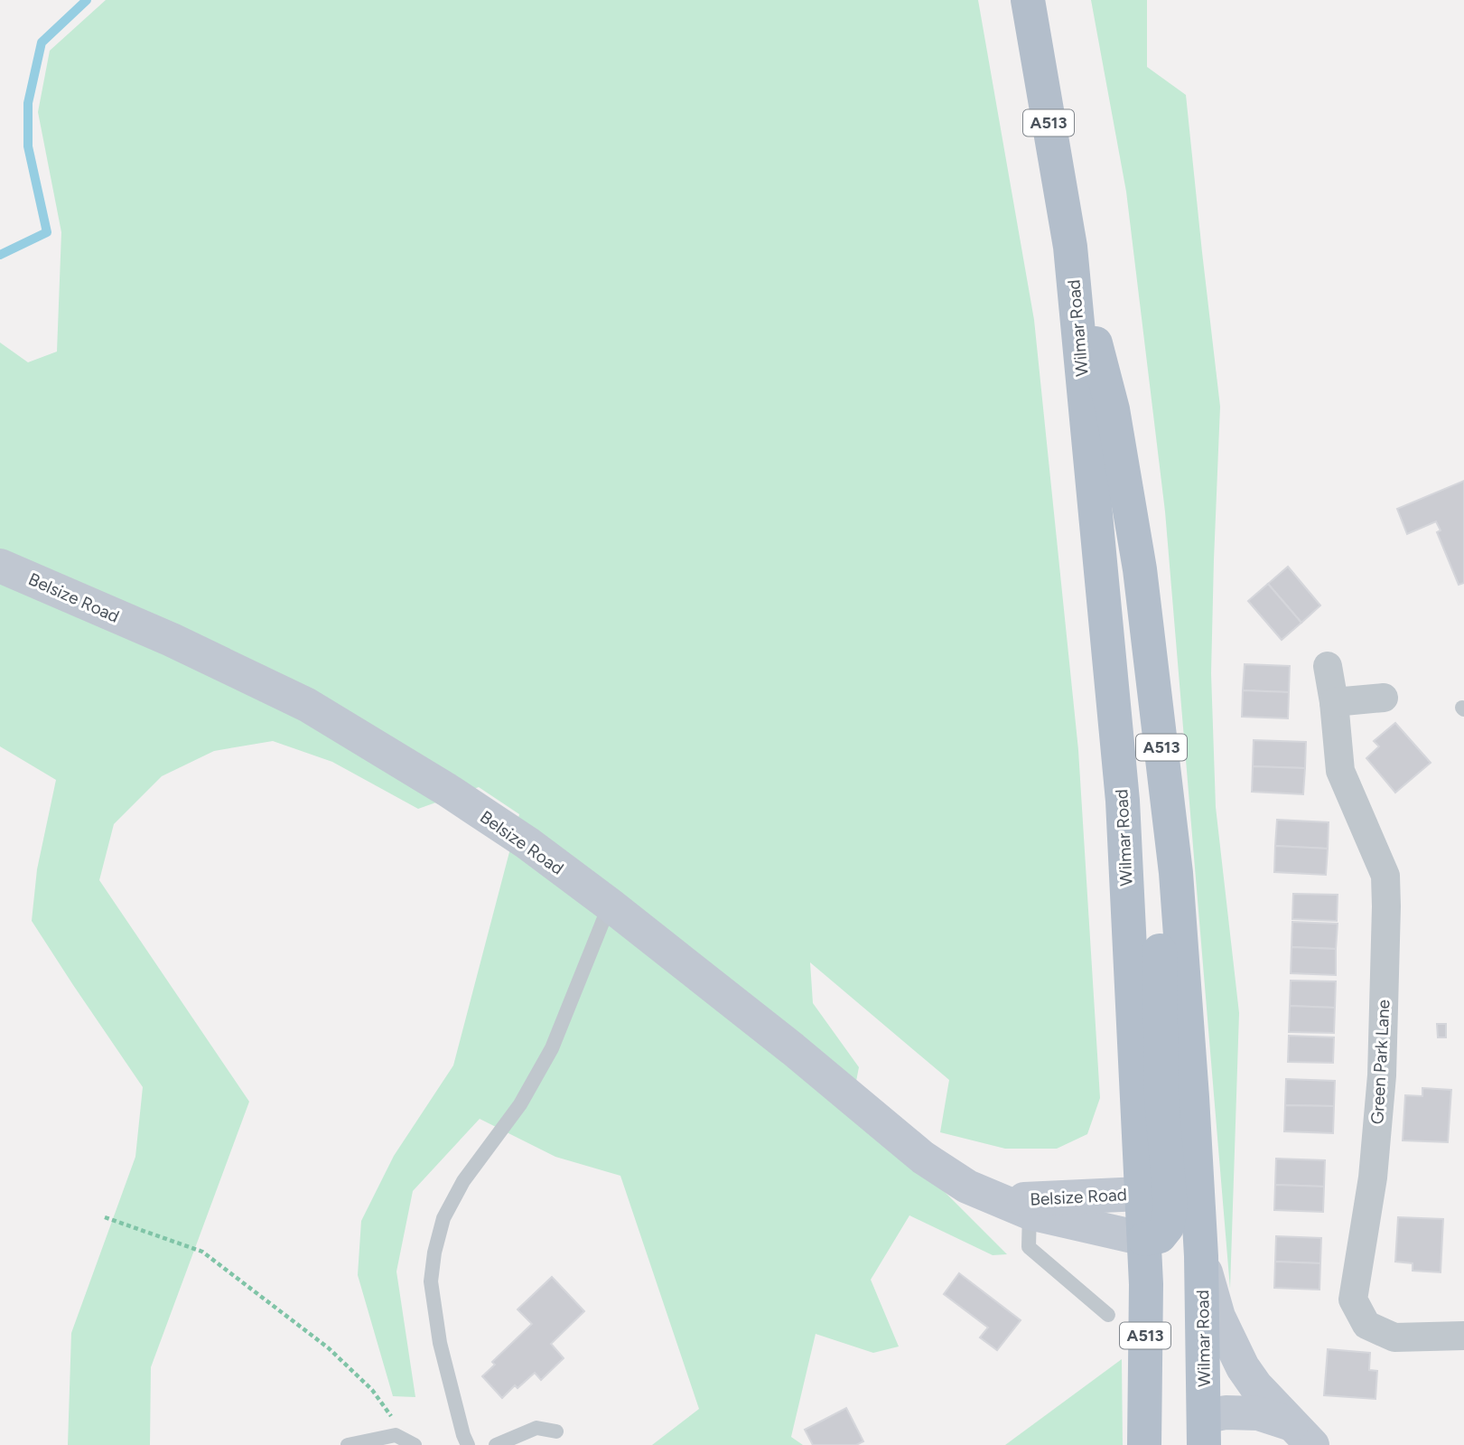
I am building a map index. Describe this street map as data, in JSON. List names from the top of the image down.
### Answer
{
  "streets": {
    "main road": ["A513", "Wilmar Road"],
    "street": ["Belsize Road", "Green Park Lane"]
  },
  "crossings": [
    ["A513", "Wilmar Road"],
    ["A513", "Belsize Road"],
    ["Wilmar Road", "Belsize Road"]
  ]
}
